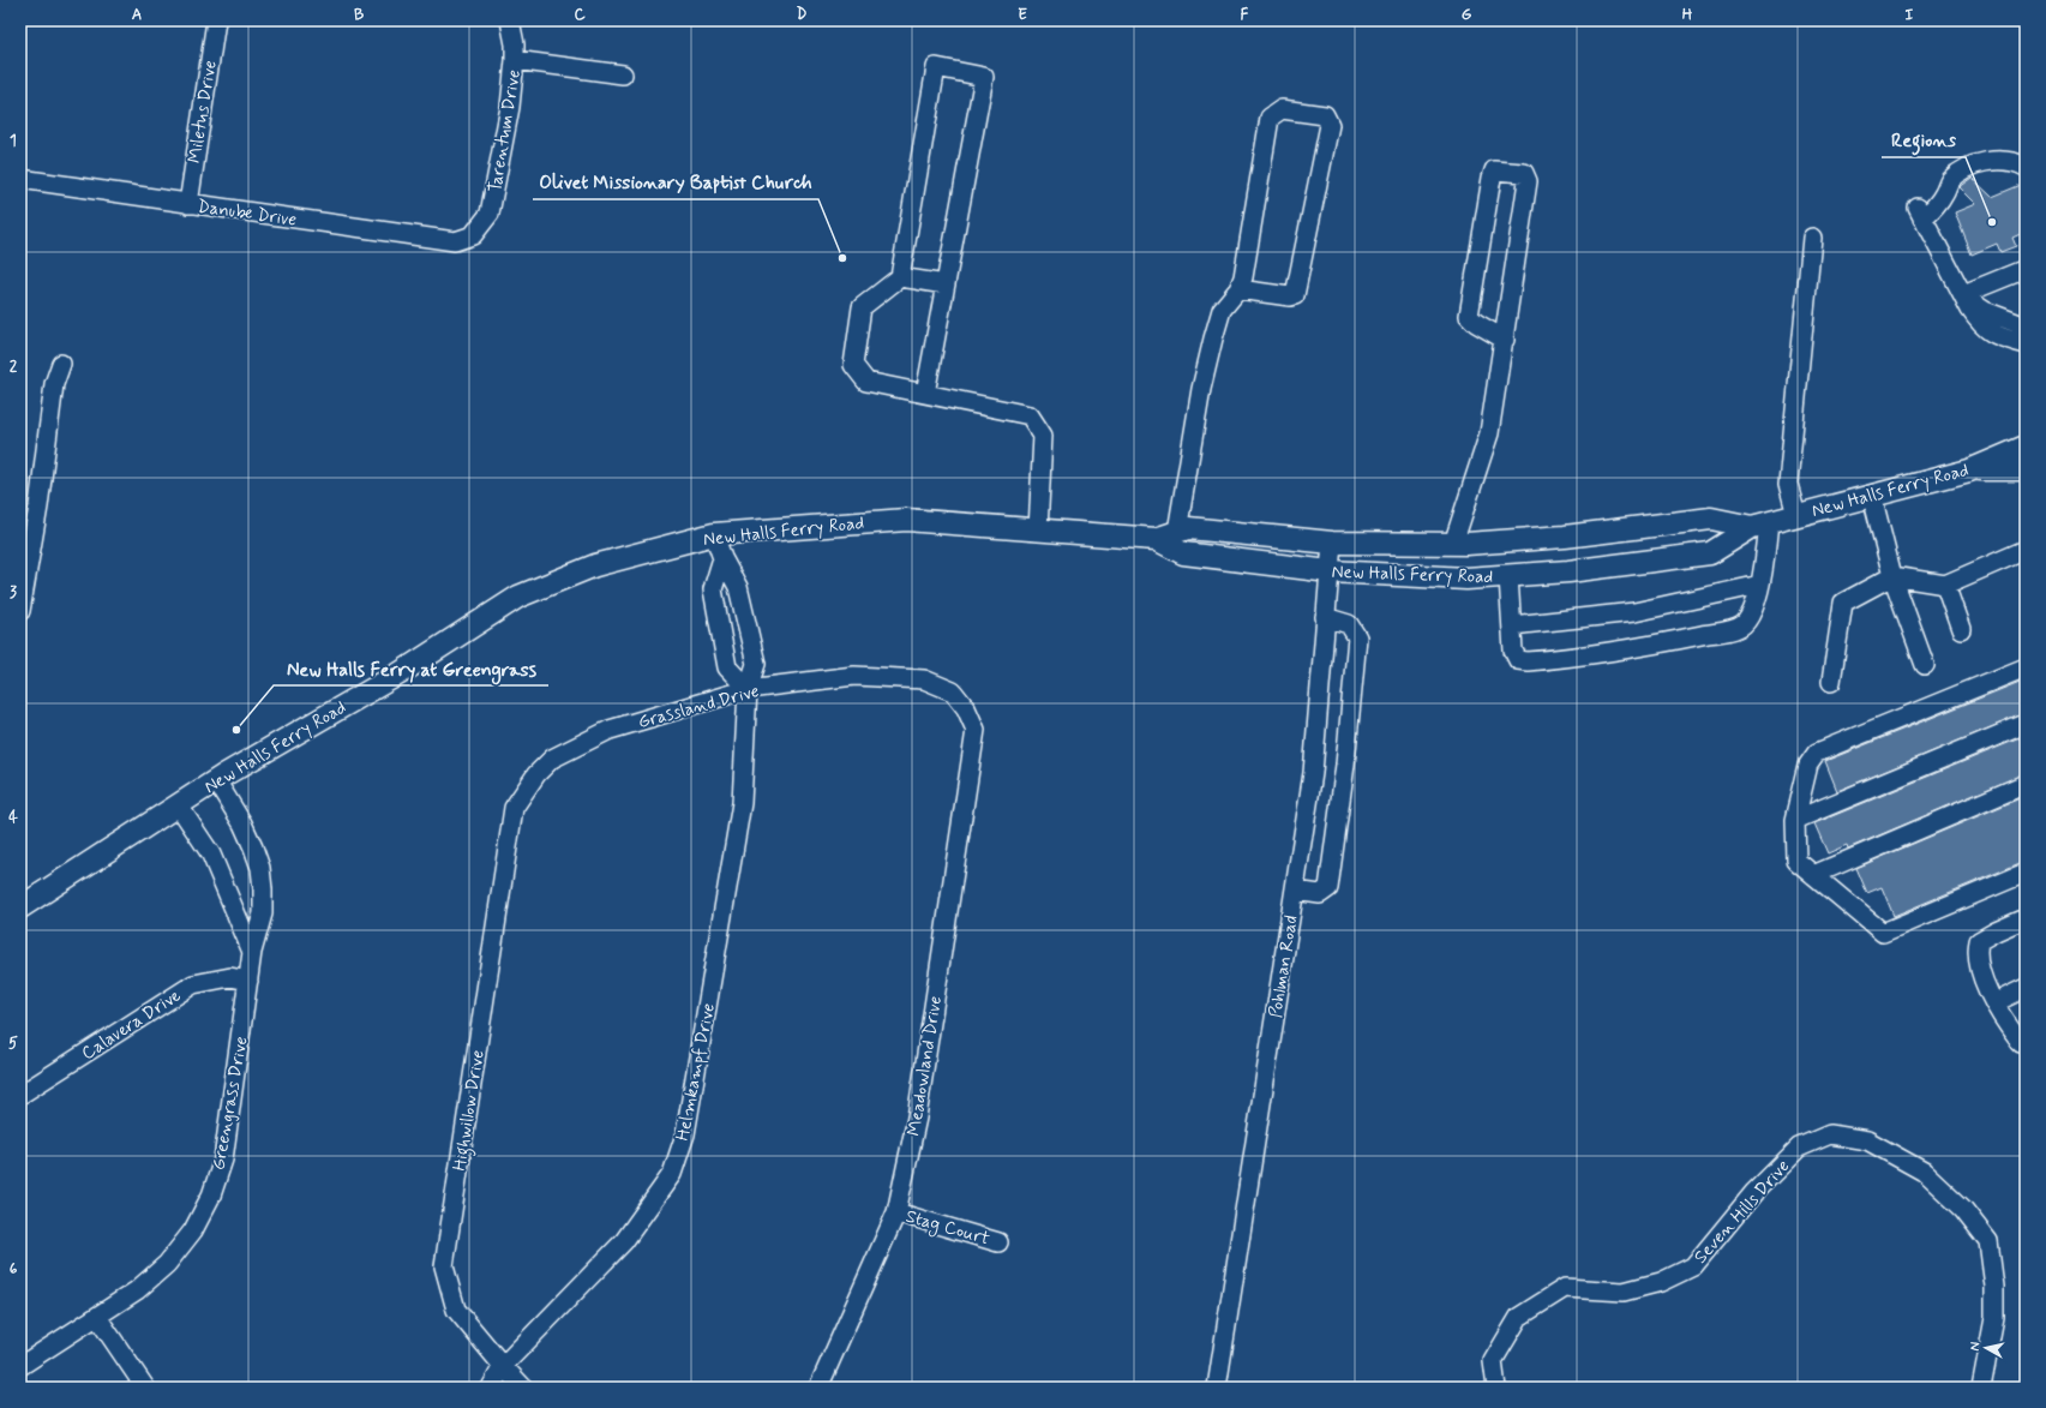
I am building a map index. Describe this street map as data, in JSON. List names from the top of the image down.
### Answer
{
  "streets": {
    "main road": ["New Halls Ferry Road"],
    "street": [
      "Miletus Drive",
      "Tarentum Drive",
      "Danube Drive",
      "Grassland Drive",
      "Pohlman Road",
      "Calavera Drive",
      "Meadowland Drive",
      "Helmkampf Drive",
      "Greengrass Drive",
      "Highwillow Drive",
      "Seven Hills Drive",
      "Stag Court"
    ]
  },
  "crossings": [
    ["Miletus Drive", "Danube Drive"],
    ["Tarentum Drive", "Danube Drive"],
    ["New Halls Ferry Road", "Pohlman Road"],
    ["New Halls Ferry Road", "Helmkampf Drive"],
    ["New Halls Ferry Road", "Greengrass Drive"],
    ["Grassland Drive", "Meadowland Drive"],
    ["Grassland Drive", "Helmkampf Drive"],
    ["Grassland Drive", "Highwillow Drive"],
    ["Calavera Drive", "Greengrass Drive"],
    ["Meadowland Drive", "Stag Court"],
    ["Helmkampf Drive", "Highwillow Drive"]
  ],
  "places": ["Regions", "Olivet Missionary Baptist Church", "New Halls Ferry at Greengrass"],
  "north": "left",
  "grid": {
    "columns": [
      "A",
      "B",
      "C",
      "D",
      "E",
      "F",
      "G",
      "H",
      "I"
    ],
    "rows": [
      "1",
      "2",
      "3",
      "4",
      "5",
      "6"
    ]
  }
}
